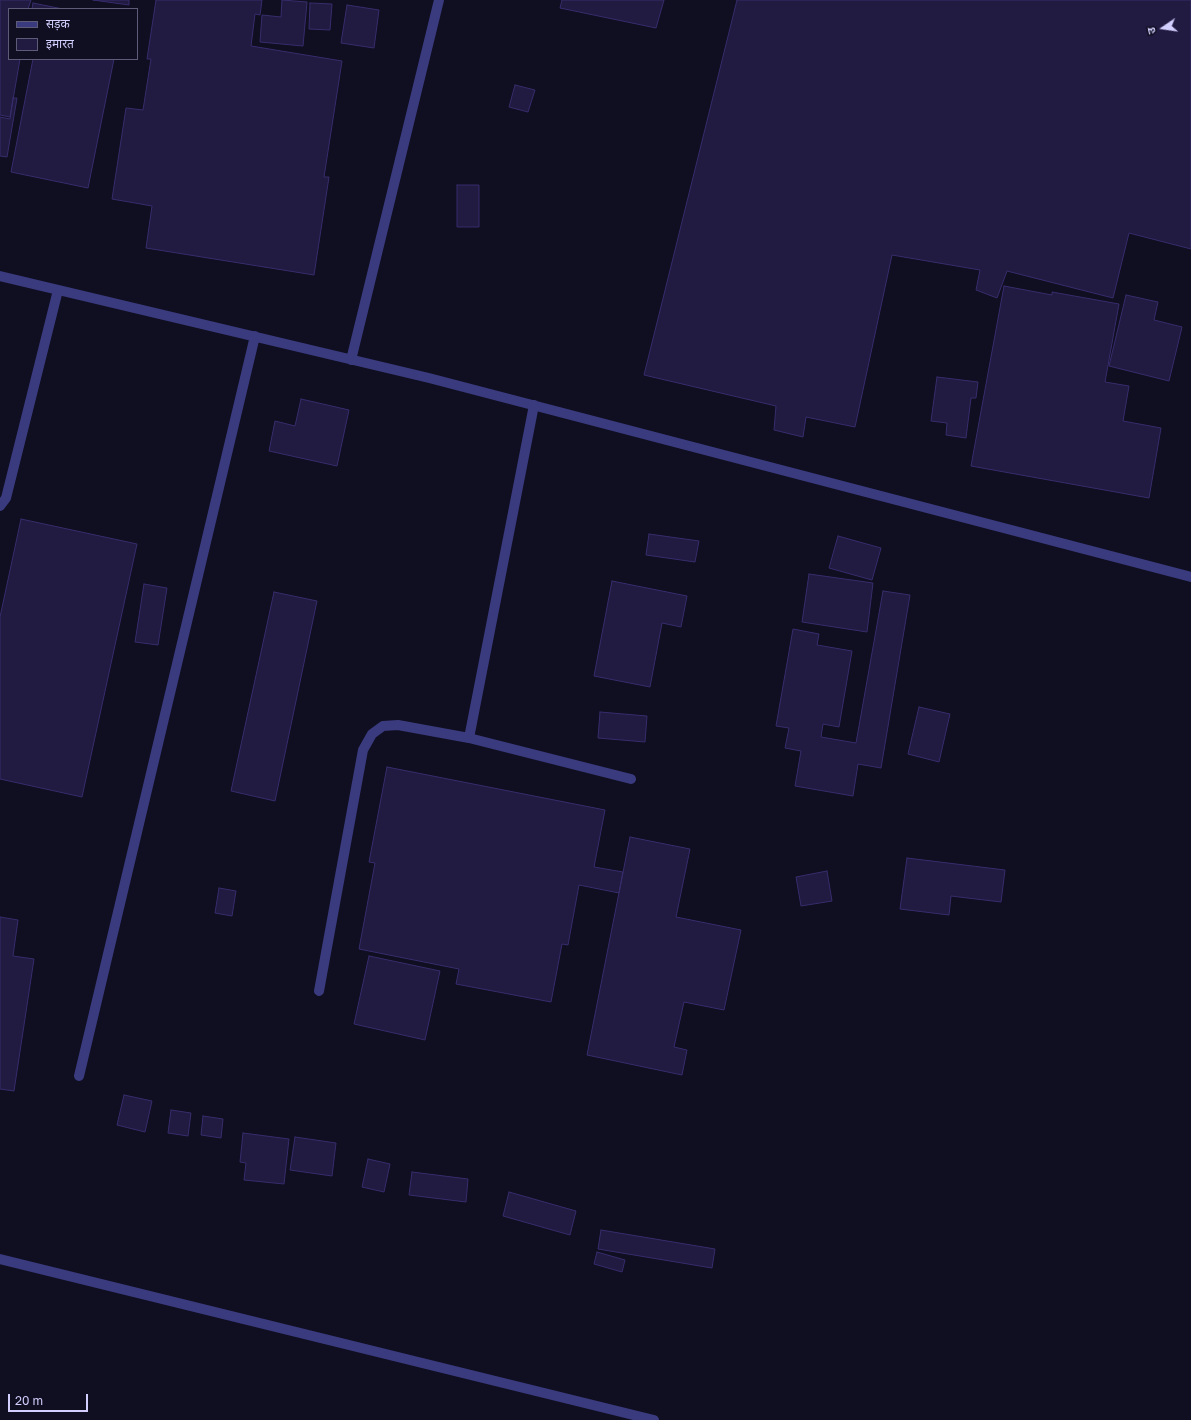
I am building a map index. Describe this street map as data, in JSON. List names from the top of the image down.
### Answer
{
  "legend": ["सड़क", "इमारत"],
  "scale_bar": "20 m",
  "north": "left"
}
